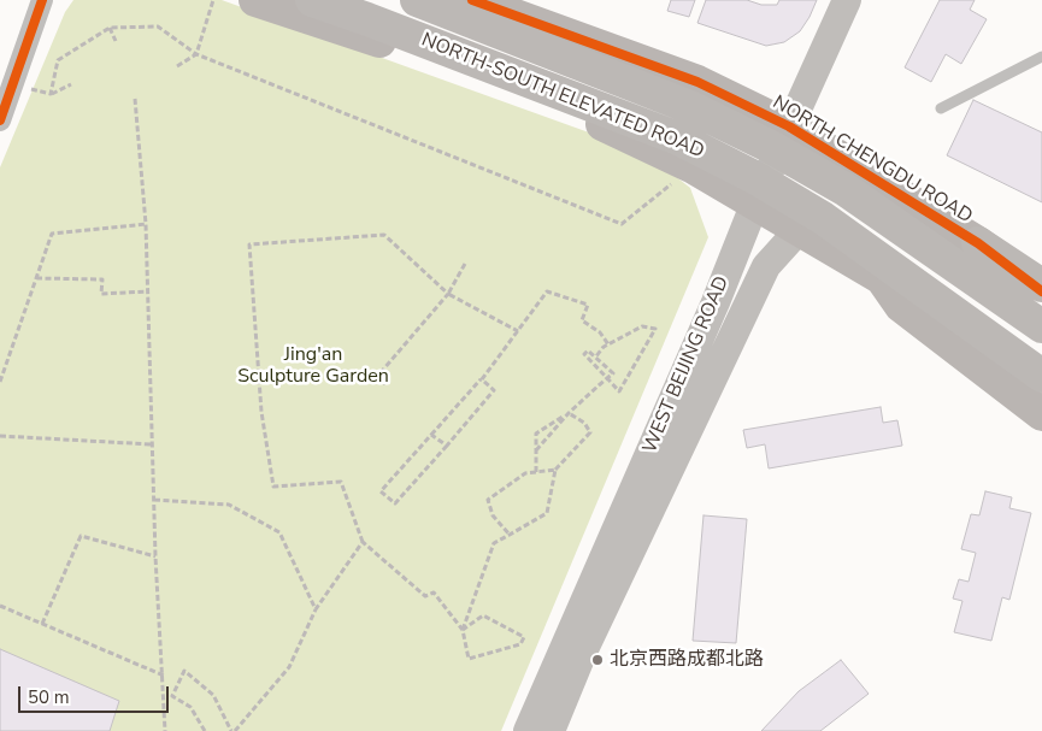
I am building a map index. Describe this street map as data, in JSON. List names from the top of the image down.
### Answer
{
  "streets": {
    "highway": ["NORTH-SOUTH ELEVATED ROAD"],
    "main road": ["NORTH CHENGDU ROAD", "WEST BEIJING ROAD"]
  },
  "crossings": [
    ["NORTH CHENGDU ROAD", "WEST BEIJING ROAD"]
  ],
  "parks": ["Jing'an Sculpture Garden"],
  "places": ["北京西路成都北路"],
  "scale_bar": "50 m"
}
